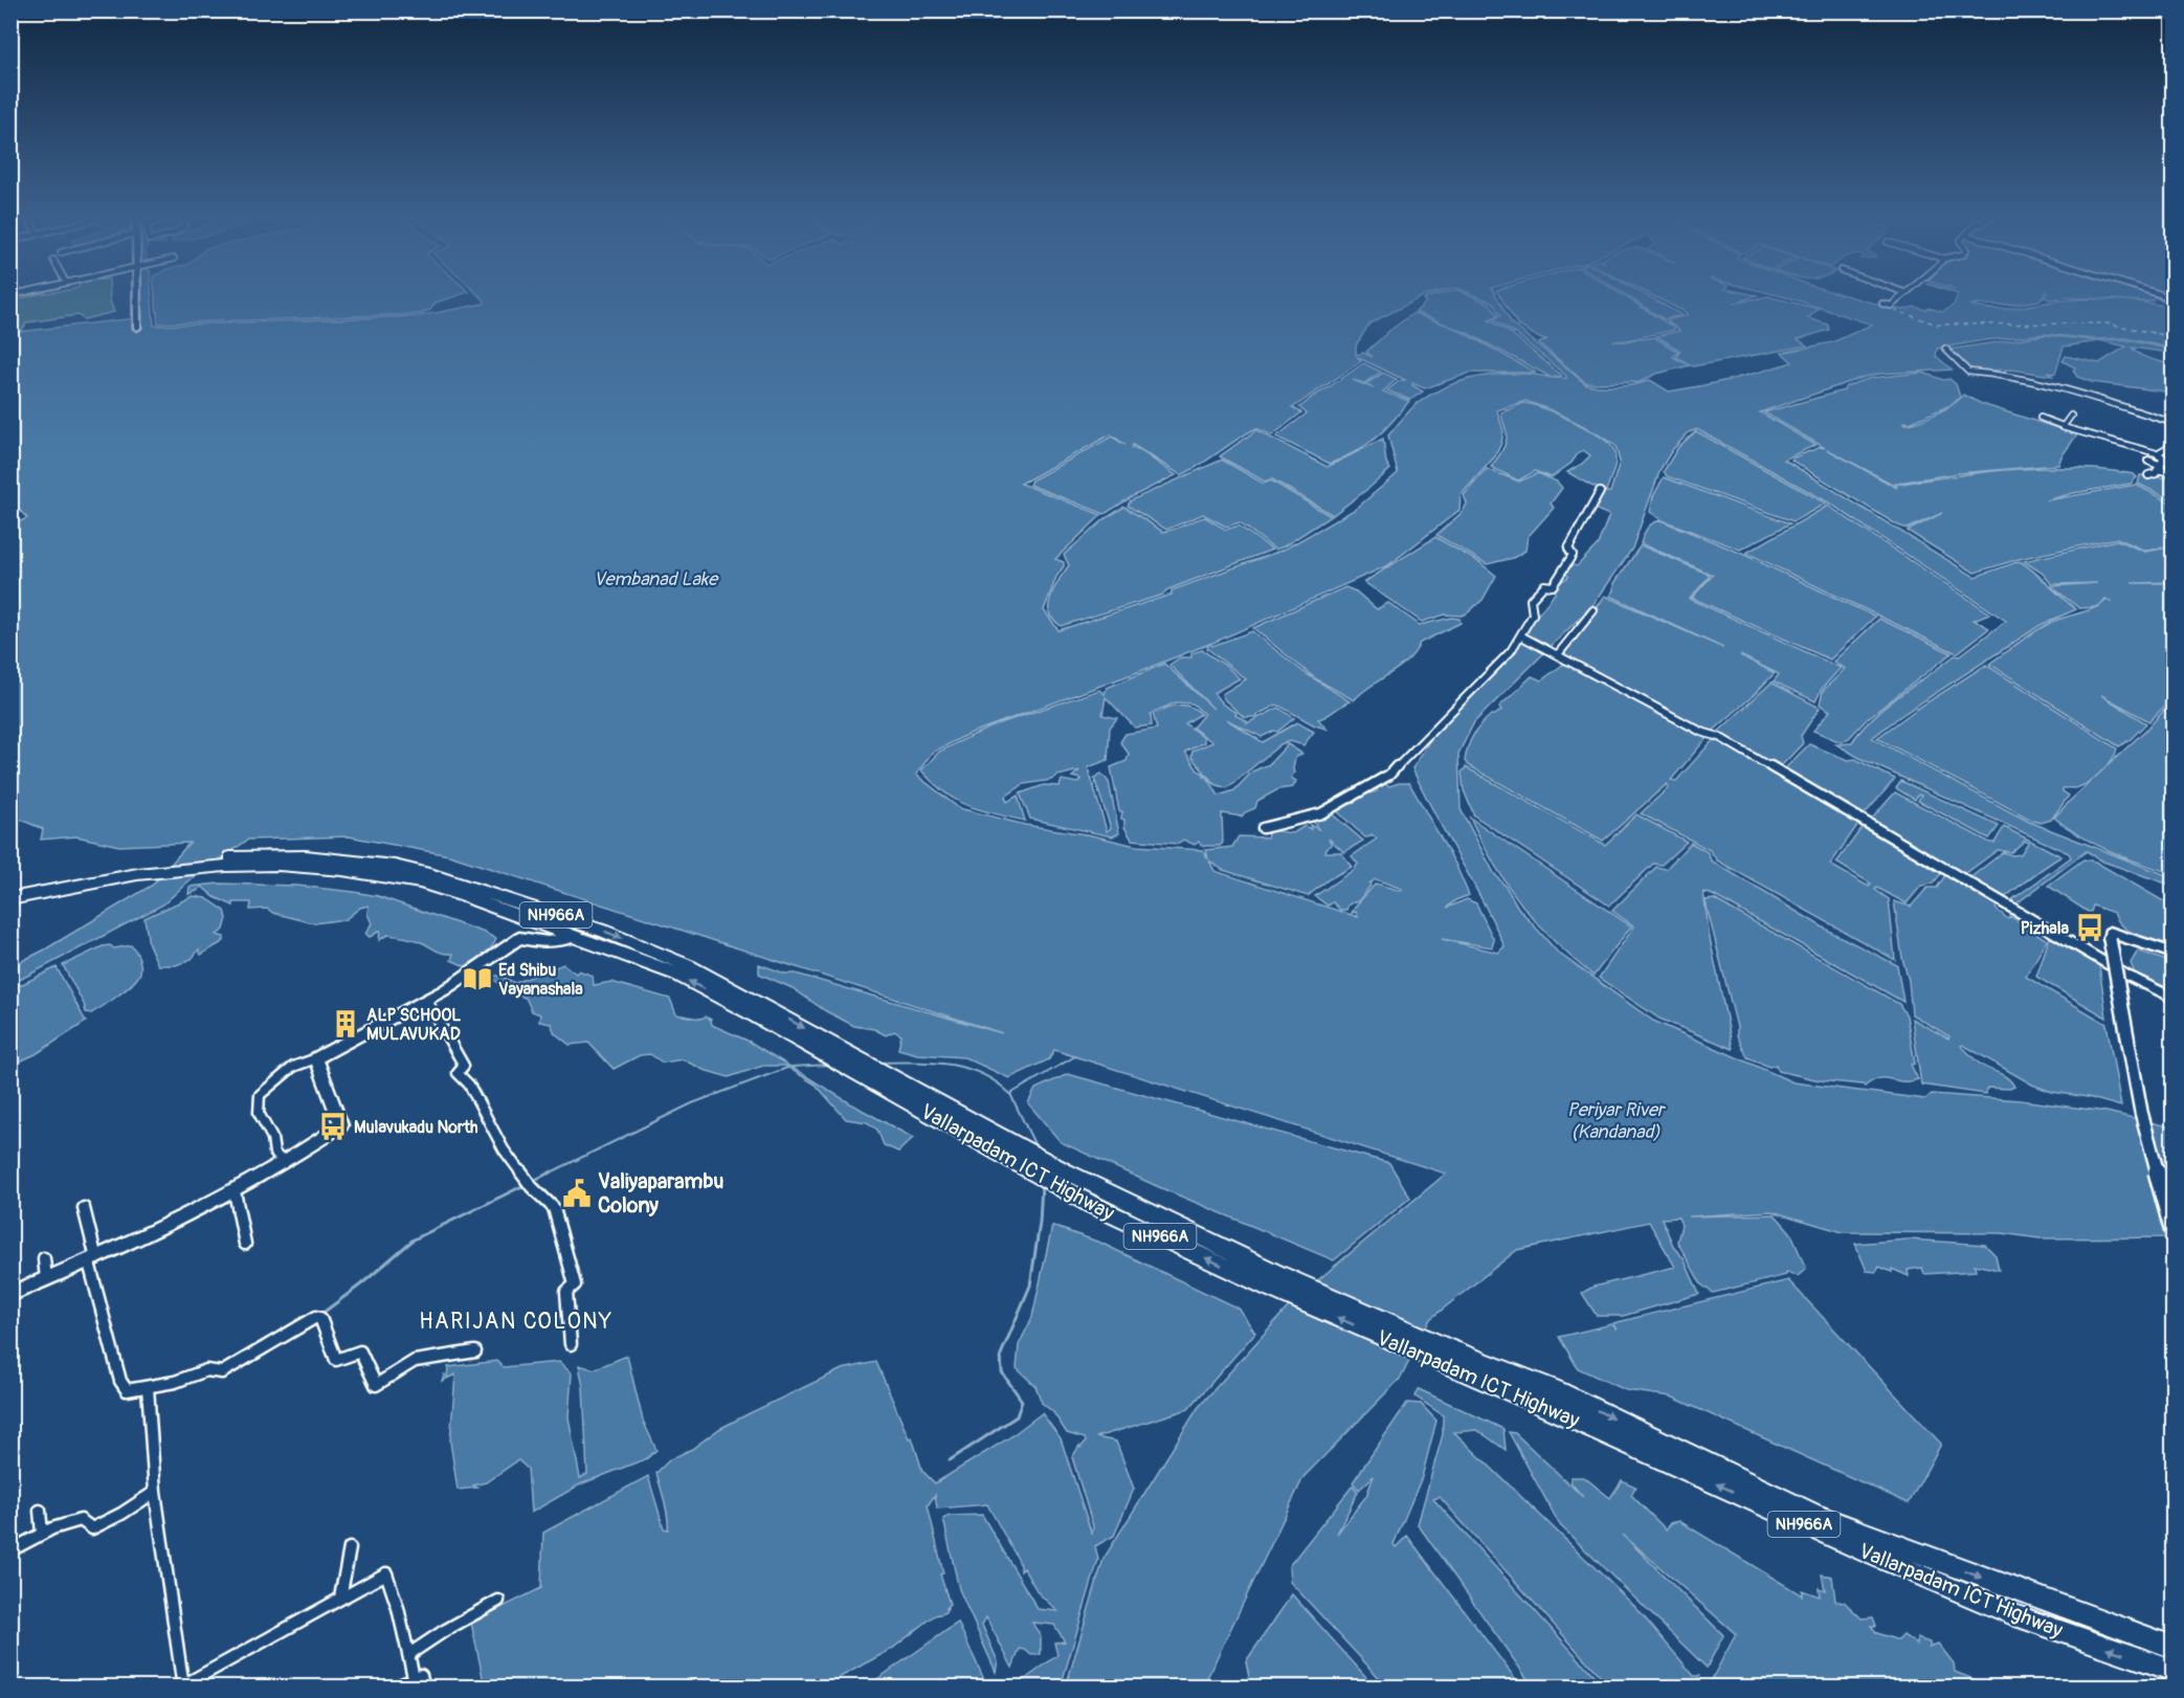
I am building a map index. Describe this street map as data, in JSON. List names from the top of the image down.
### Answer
{
  "streets": {
    "highway": ["NH966A", "Vallarpadam ICT Highway"]
  },
  "districts": ["HARIJAN COLONY"],
  "water": ["Vembanad Lake", "Periyar River (Kandanad)"],
  "places": {
    "bus stop": ["Pizhala", "Mulavukadu North"],
    "library": ["Ed Shibu Vayanashala"],
    "building": ["ALP SCHOOL MULAVUKAD"],
    "public building": ["Valiyaparambu Colony"]
  }
}
